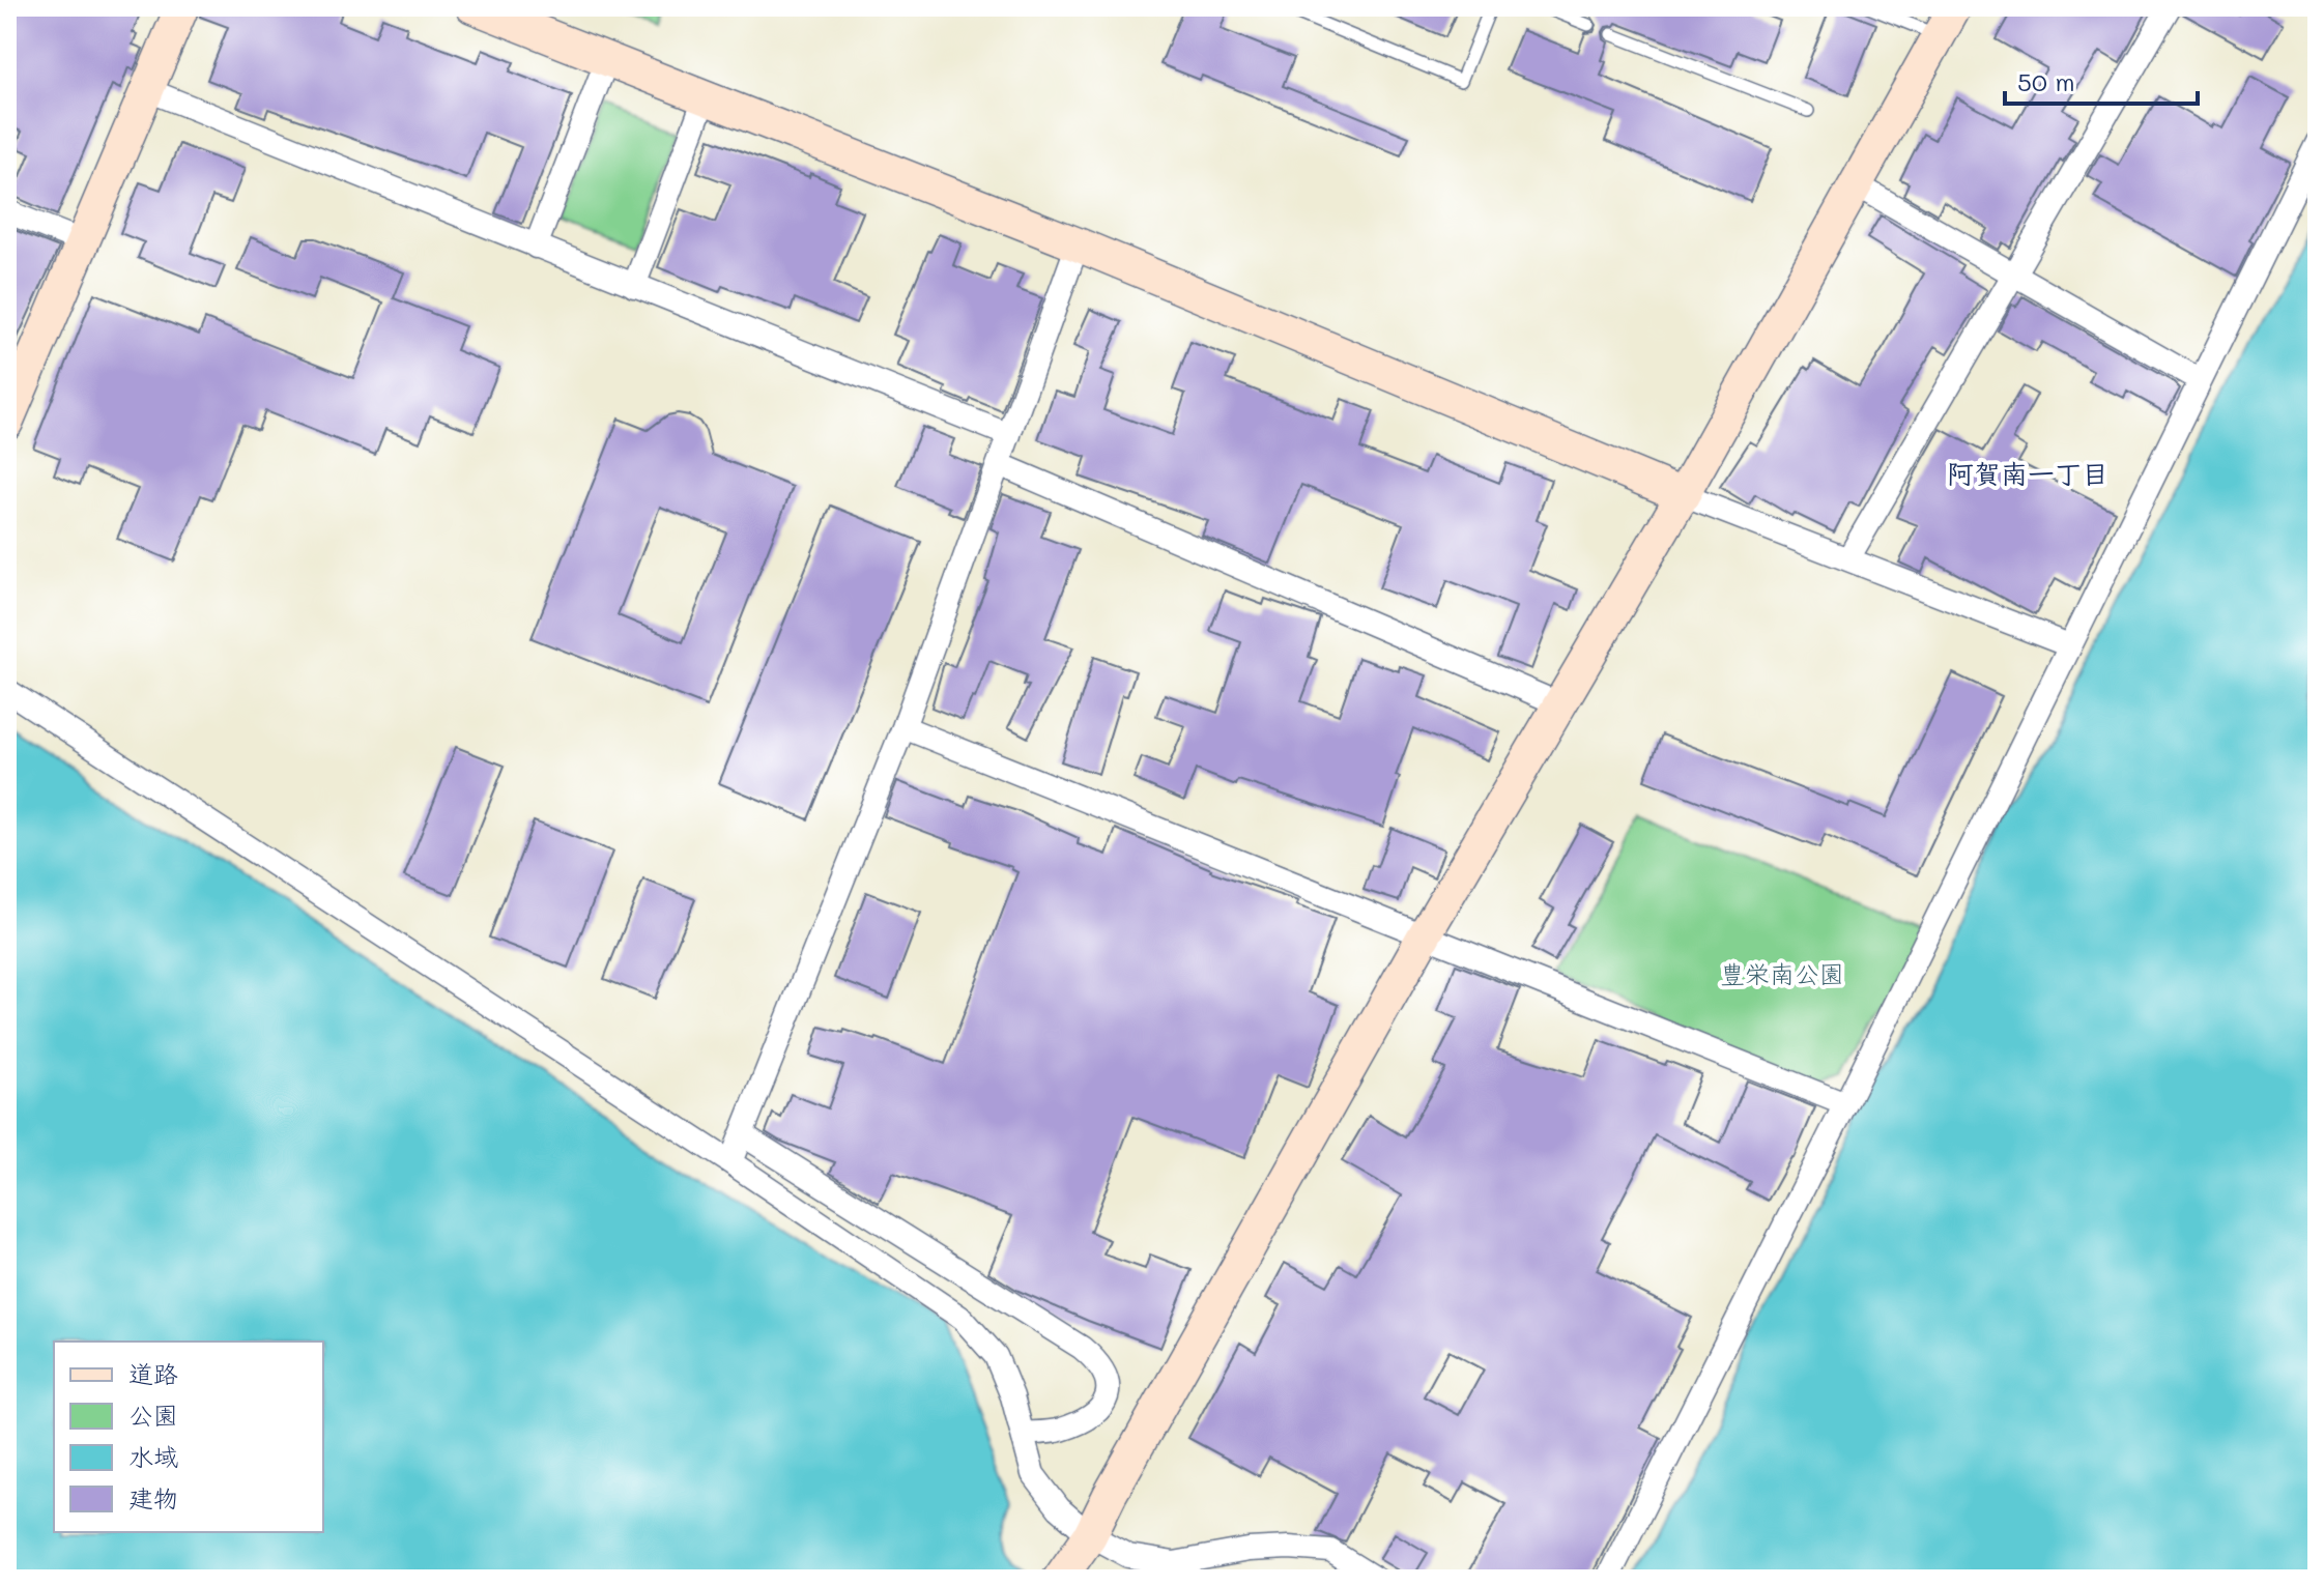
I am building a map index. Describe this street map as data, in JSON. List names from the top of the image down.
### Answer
{
  "districts": ["阿賀南一丁目"],
  "parks": ["豊栄南公園"],
  "legend": [
    "道路",
    "公園",
    "水域",
    "建物"
  ],
  "scale_bar": "50 m"
}
